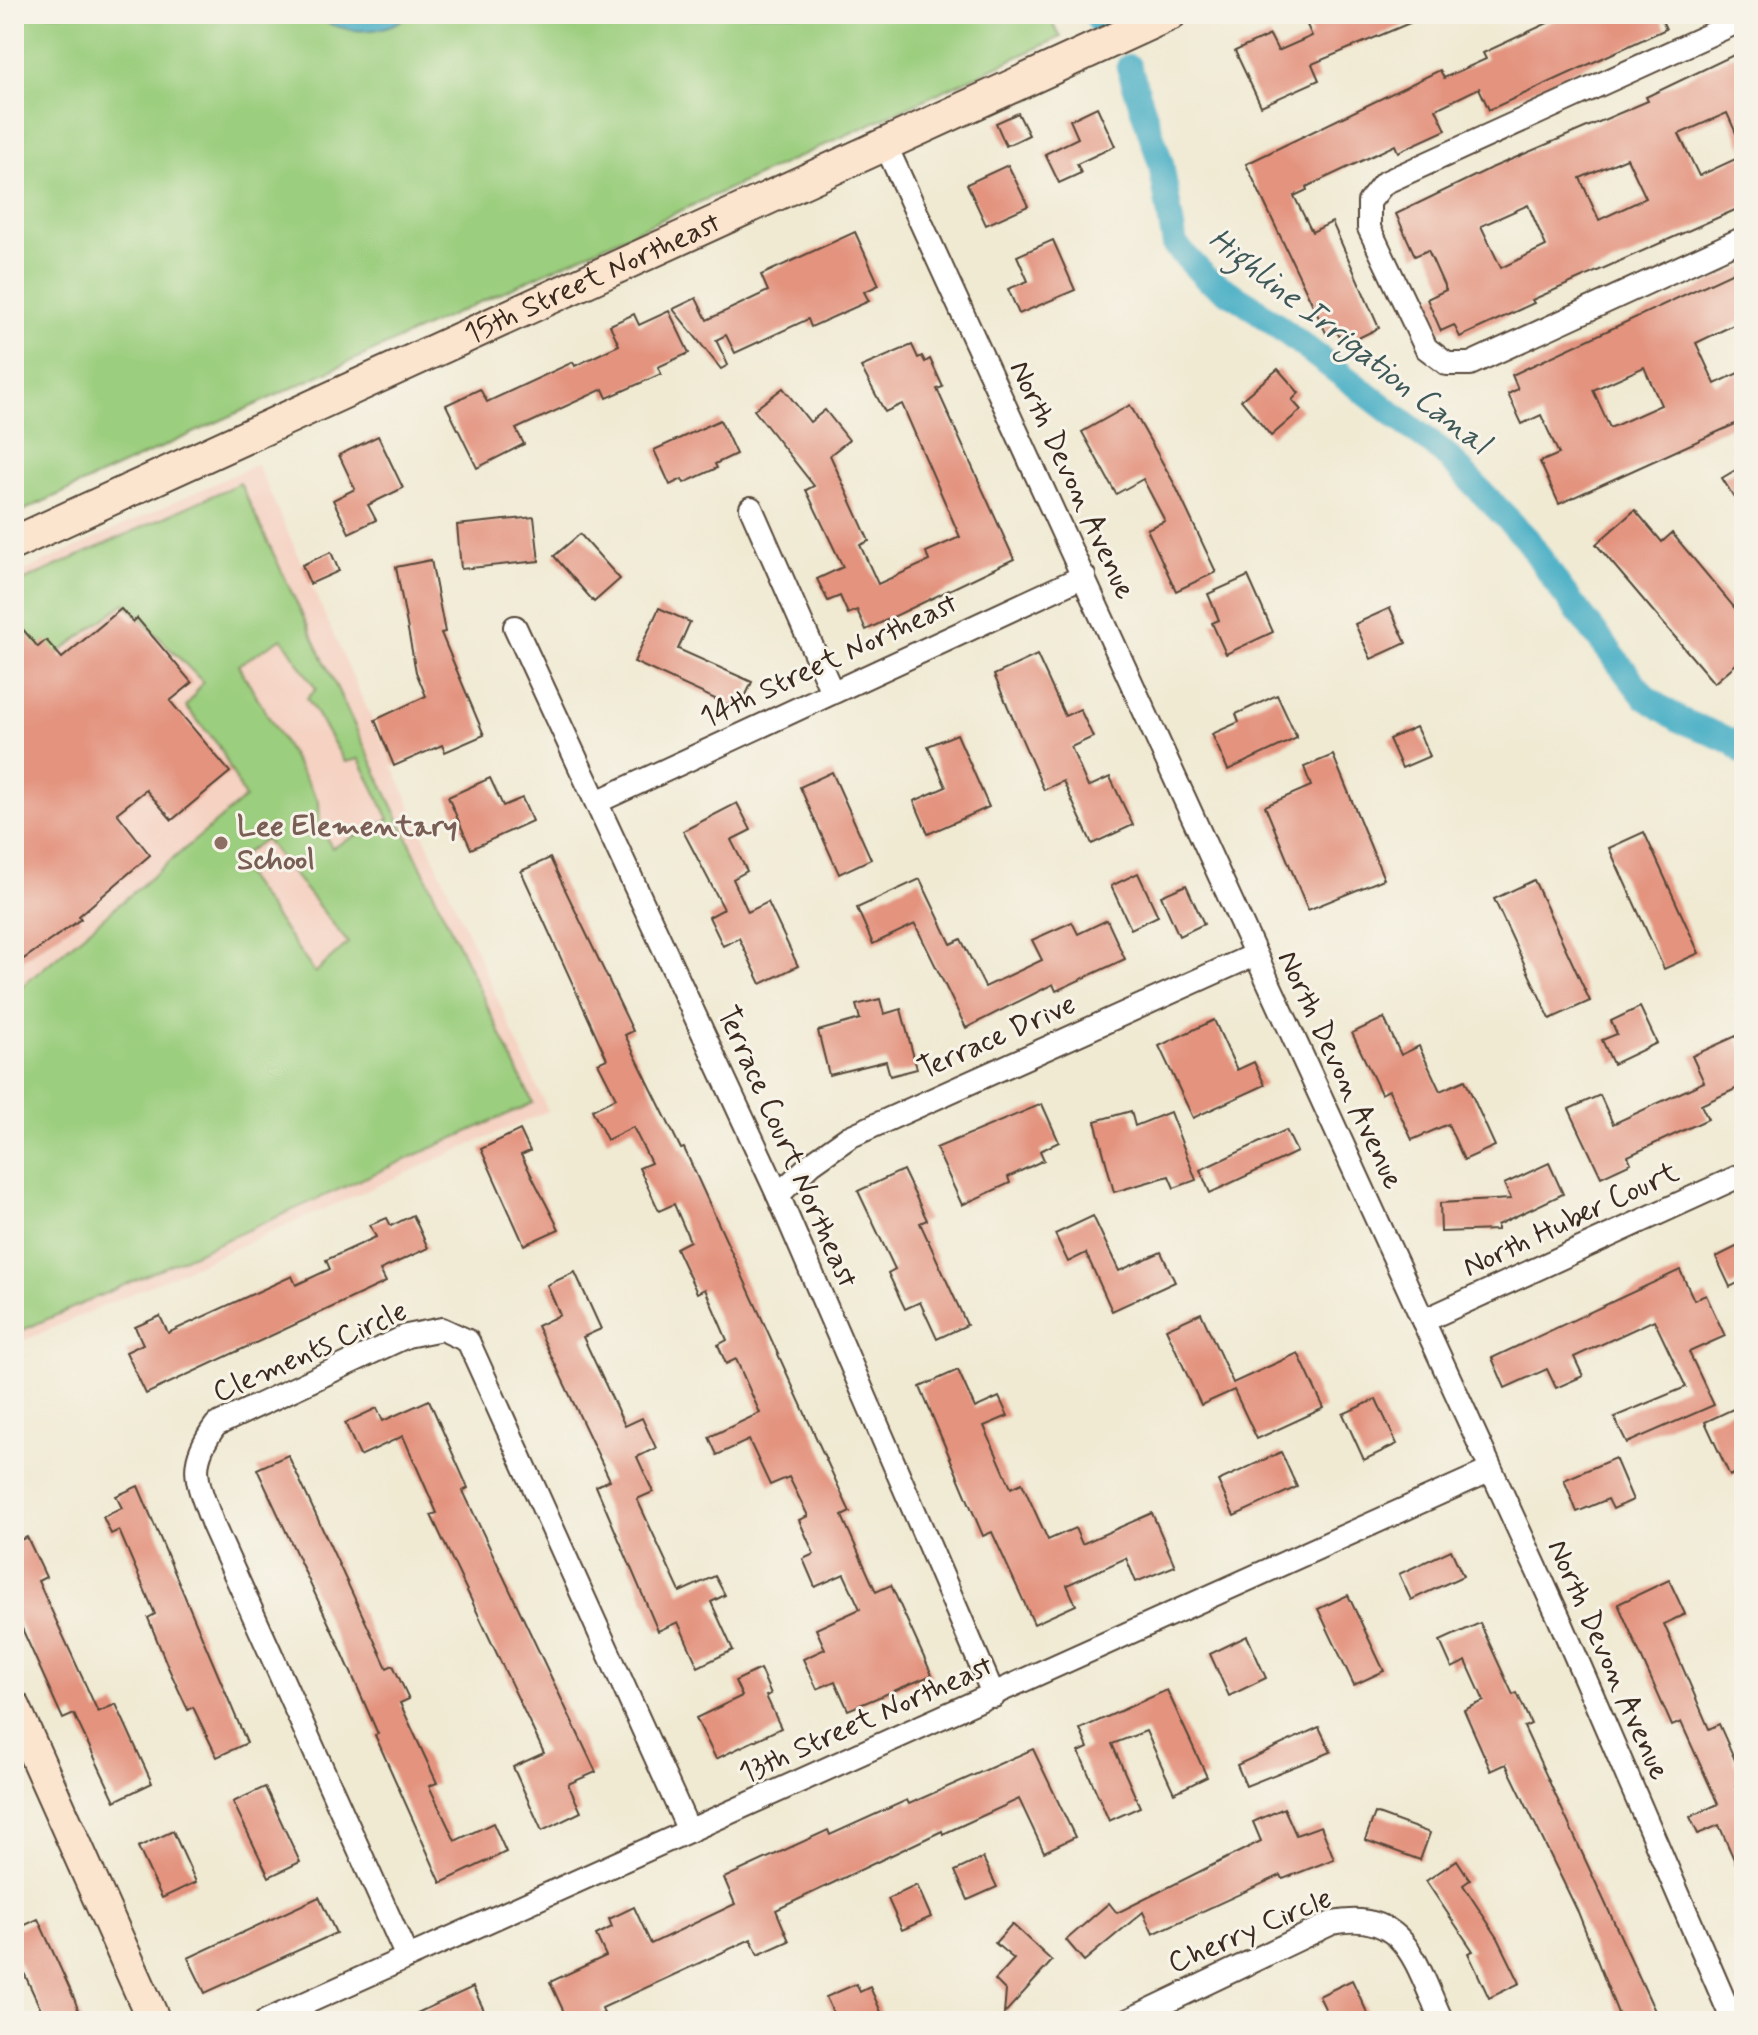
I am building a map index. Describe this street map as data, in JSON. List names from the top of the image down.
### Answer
{
  "streets": {
    "street": [
      "15th Street Northeast",
      "North Devon Avenue",
      "14th Street Northeast",
      "Terrace Drive",
      "Terrace Court Northeast",
      "North Huber Court",
      "Clements Circle",
      "13th Street Northeast",
      "Cherry Circle"
    ]
  },
  "crossings": [
    ["15th Street Northeast", "North Devon Avenue"],
    ["North Devon Avenue", "14th Street Northeast"],
    ["North Devon Avenue", "Terrace Drive"],
    ["North Devon Avenue", "North Huber Court"],
    ["North Devon Avenue", "13th Street Northeast"],
    ["14th Street Northeast", "Terrace Court Northeast"],
    ["Terrace Drive", "Terrace Court Northeast"],
    ["Terrace Court Northeast", "13th Street Northeast"],
    ["Clements Circle", "13th Street Northeast"]
  ],
  "water": ["Highline Irrigation Canal"],
  "places": ["Lee Elementary School"]
}
